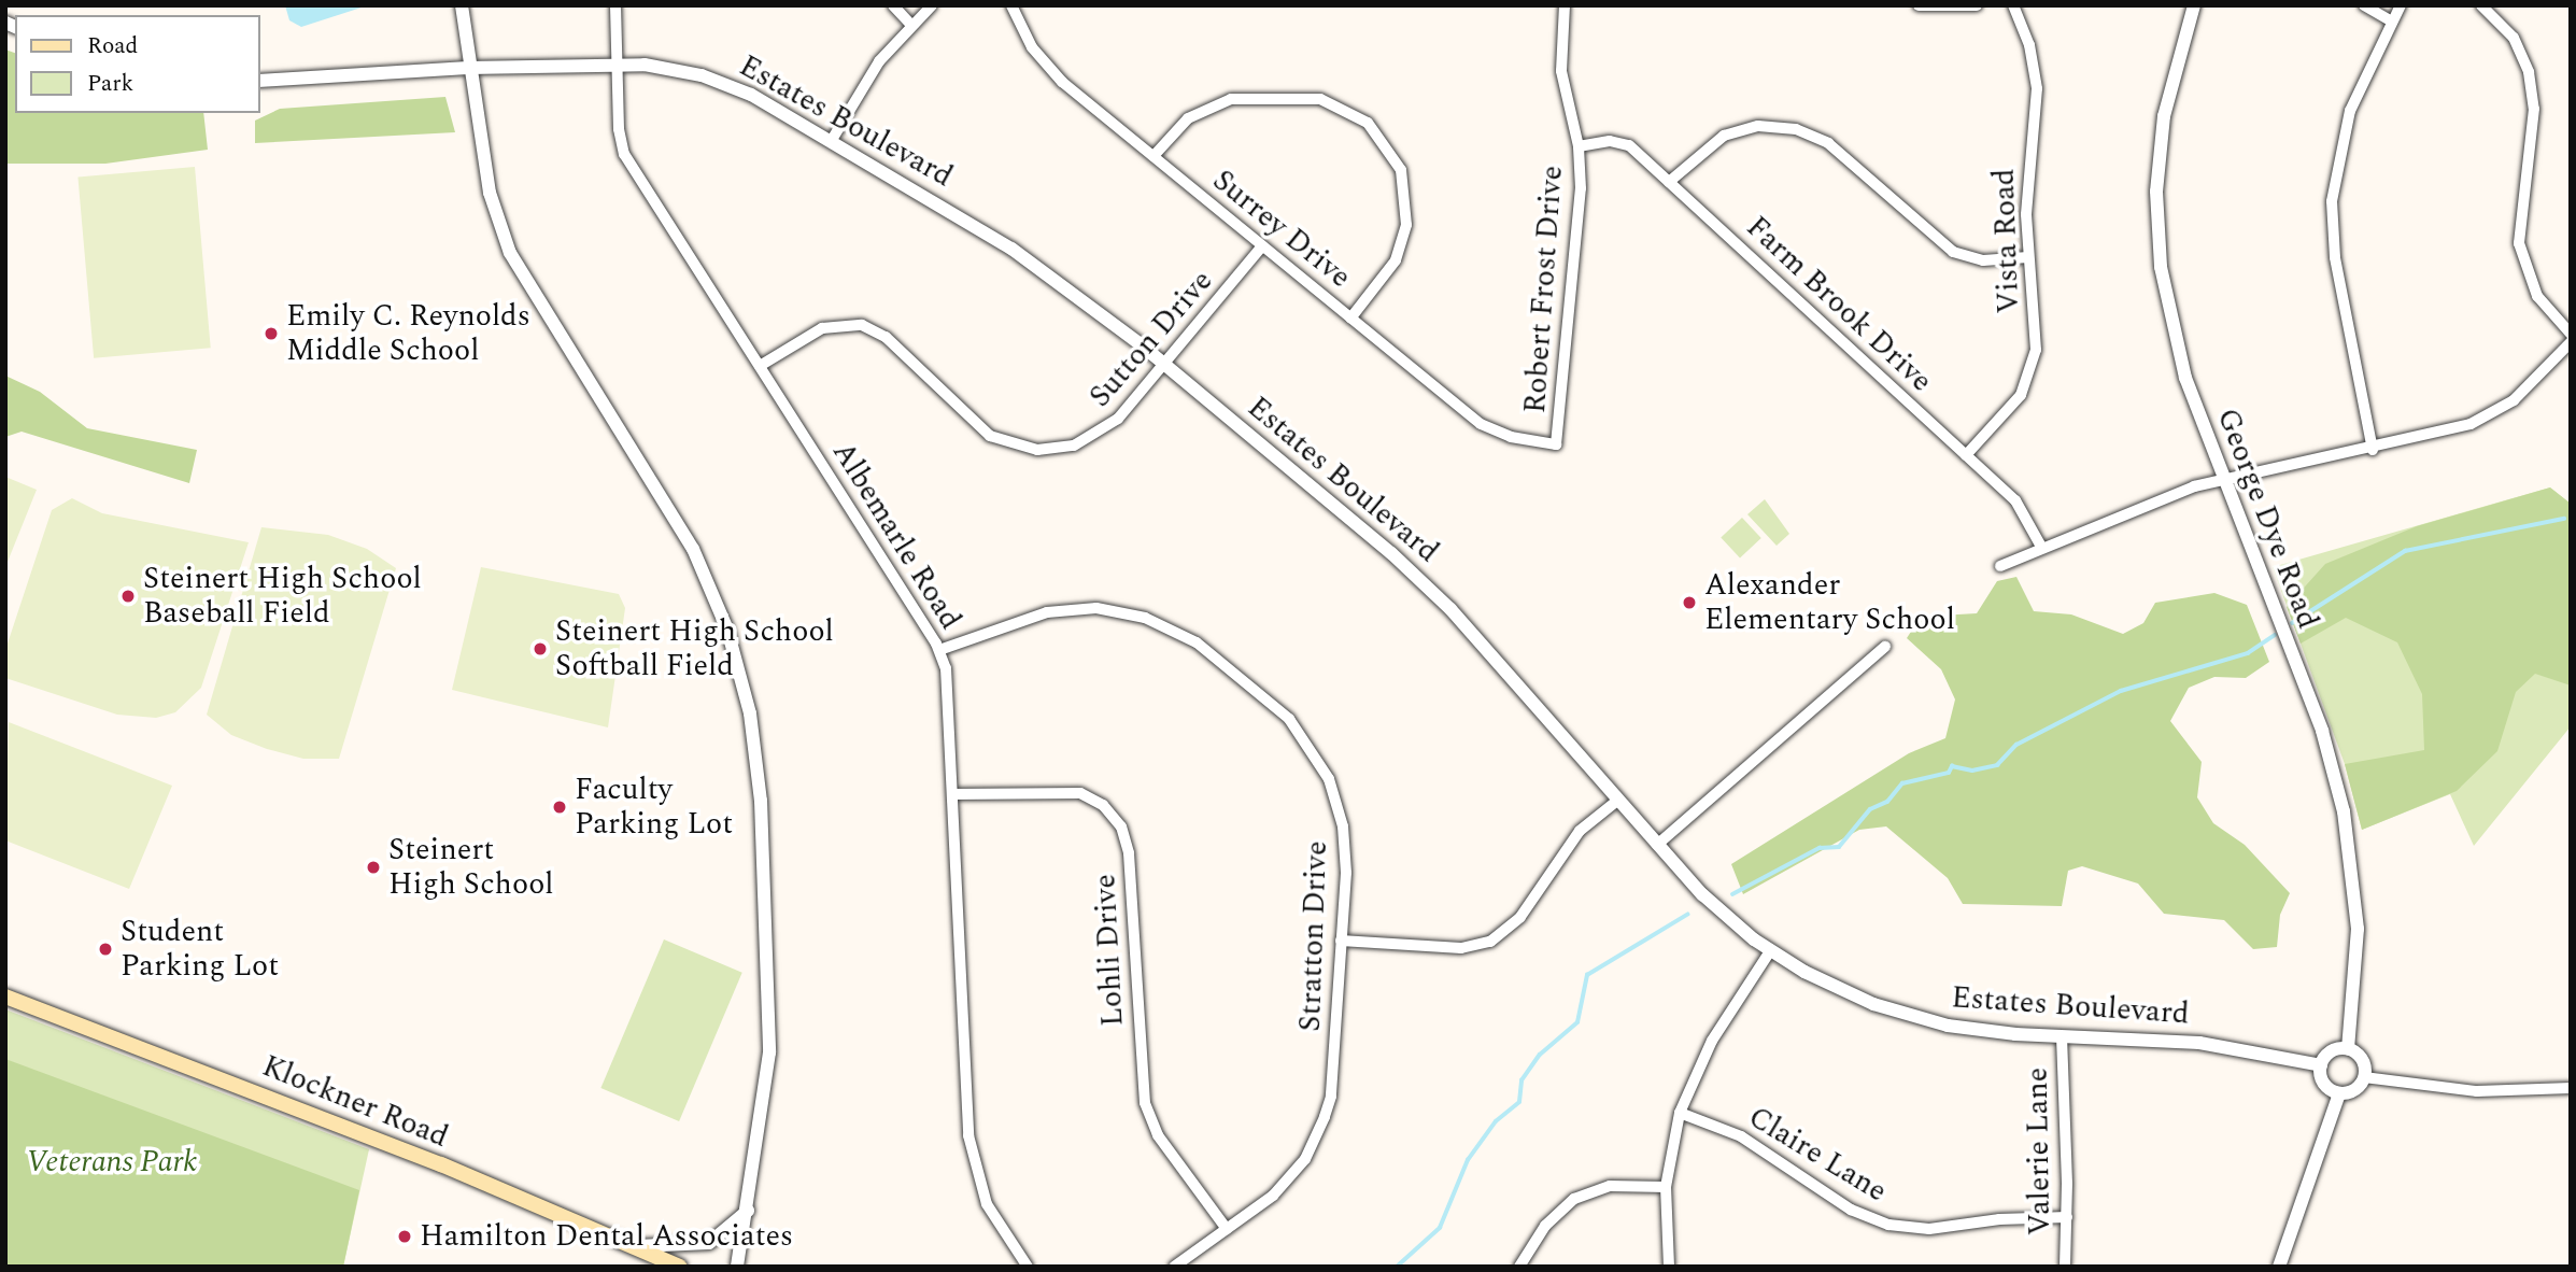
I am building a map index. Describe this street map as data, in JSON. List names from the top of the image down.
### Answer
{
  "streets": {
    "main road": ["Klockner Road"],
    "street": [
      "Estates Boulevard",
      "Surrey Drive",
      "Vista Road",
      "Robert Frost Drive",
      "Farm Brook Drive",
      "Sutton Drive",
      "George Dye Road",
      "Albemarle Road",
      "Stratton Drive",
      "Lohli Drive",
      "Valerie Lane",
      "Claire Lane"
    ]
  },
  "crossings": [
    ["Estates Boulevard", "Sutton Drive"],
    ["Estates Boulevard", "George Dye Road"],
    ["Estates Boulevard", "Albemarle Road"],
    ["Estates Boulevard", "Valerie Lane"],
    ["Surrey Drive", "Robert Frost Drive"],
    ["Surrey Drive", "Sutton Drive"],
    ["Vista Road", "Farm Brook Drive"],
    ["Robert Frost Drive", "Farm Brook Drive"],
    ["Sutton Drive", "Albemarle Road"],
    ["Albemarle Road", "Stratton Drive"],
    ["Albemarle Road", "Lohli Drive"],
    ["Stratton Drive", "Lohli Drive"],
    ["Valerie Lane", "Claire Lane"]
  ],
  "parks": ["Veterans Park"],
  "places": [
    "Emily C. Reynolds Middle School",
    "Steinert High School Baseball Field",
    "Alexander Elementary School",
    "Steinert High School Softball Field",
    "Faculty Parking Lot",
    "Steinert High School",
    "Student Parking Lot",
    "Hamilton Dental Associates"
  ],
  "legend": ["Road", "Park"]
}
